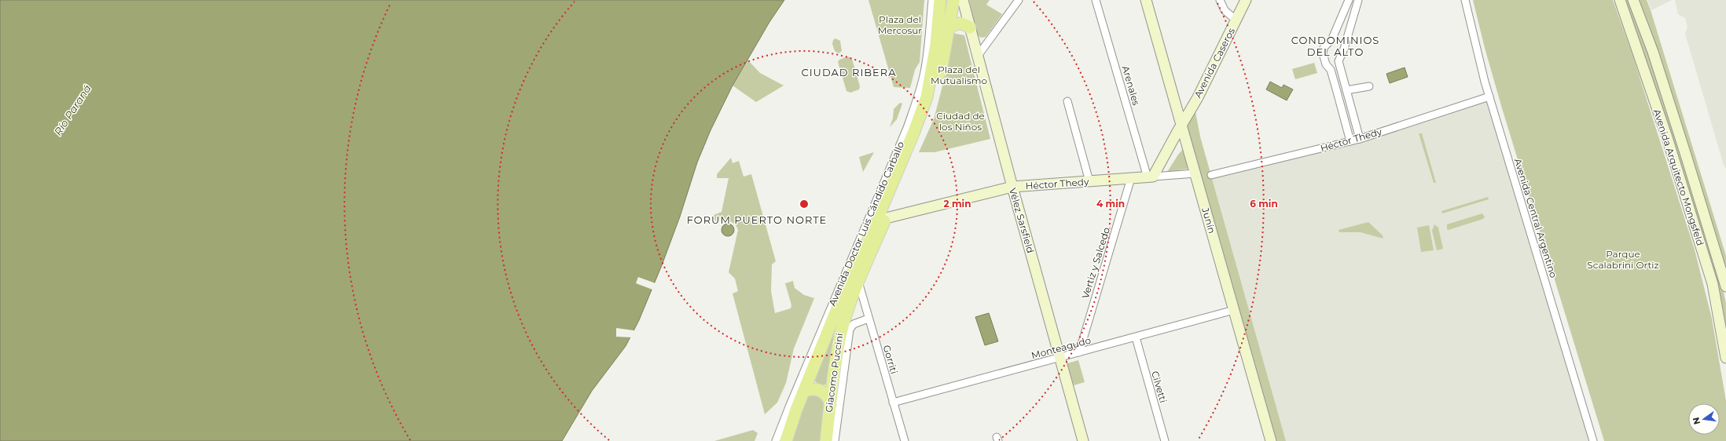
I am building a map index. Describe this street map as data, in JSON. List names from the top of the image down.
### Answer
{
  "streets": {
    "main road": [
      "Avenida Caseros",
      "Héctor Thedy",
      "Avenida Arquitecto Mongsfeld",
      "Vélez Sarsfield",
      "Junín",
      "Avenida Doctor Luis Cándido Carballo"
    ],
    "street": [
      "Arenales",
      "Avenida Central Argentino",
      "Vertiz y Salcedo",
      "Monteagudo",
      "Gorriti",
      "Giacomo Puccini",
      "Cilvetti"
    ]
  },
  "crossings": [
    ["Avenida Caseros", "Arenales"],
    ["Avenida Caseros", "Héctor Thedy"],
    ["Avenida Caseros", "Junín"],
    ["Arenales", "Héctor Thedy"],
    ["Héctor Thedy", "Avenida Central Argentino"],
    ["Héctor Thedy", "Vélez Sarsfield"],
    ["Héctor Thedy", "Junín"],
    ["Héctor Thedy", "Avenida Doctor Luis Cándido Carballo"],
    ["Héctor Thedy", "Vertiz y Salcedo"],
    ["Vélez Sarsfield", "Monteagudo"],
    ["Junín", "Monteagudo"],
    ["Avenida Doctor Luis Cándido Carballo", "Gorriti"],
    ["Vertiz y Salcedo", "Monteagudo"],
    ["Monteagudo", "Gorriti"],
    ["Monteagudo", "Cilvetti"],
    ["Gorriti", "Giacomo Puccini"]
  ],
  "districts": ["CONDOMINIOS DEL ALTO", "CIUDAD RIBERA", "FORUM PUERTO NORTE"],
  "water": ["Río Paraná"],
  "parks": [
    "Plaza del Mercosur",
    "Plaza del Mutualismo",
    "Ciudad de los Niños",
    "Parque Scalabrini Ortiz"
  ],
  "north": "left",
  "rings": ["2 min", "4 min", "6 min"]
}
